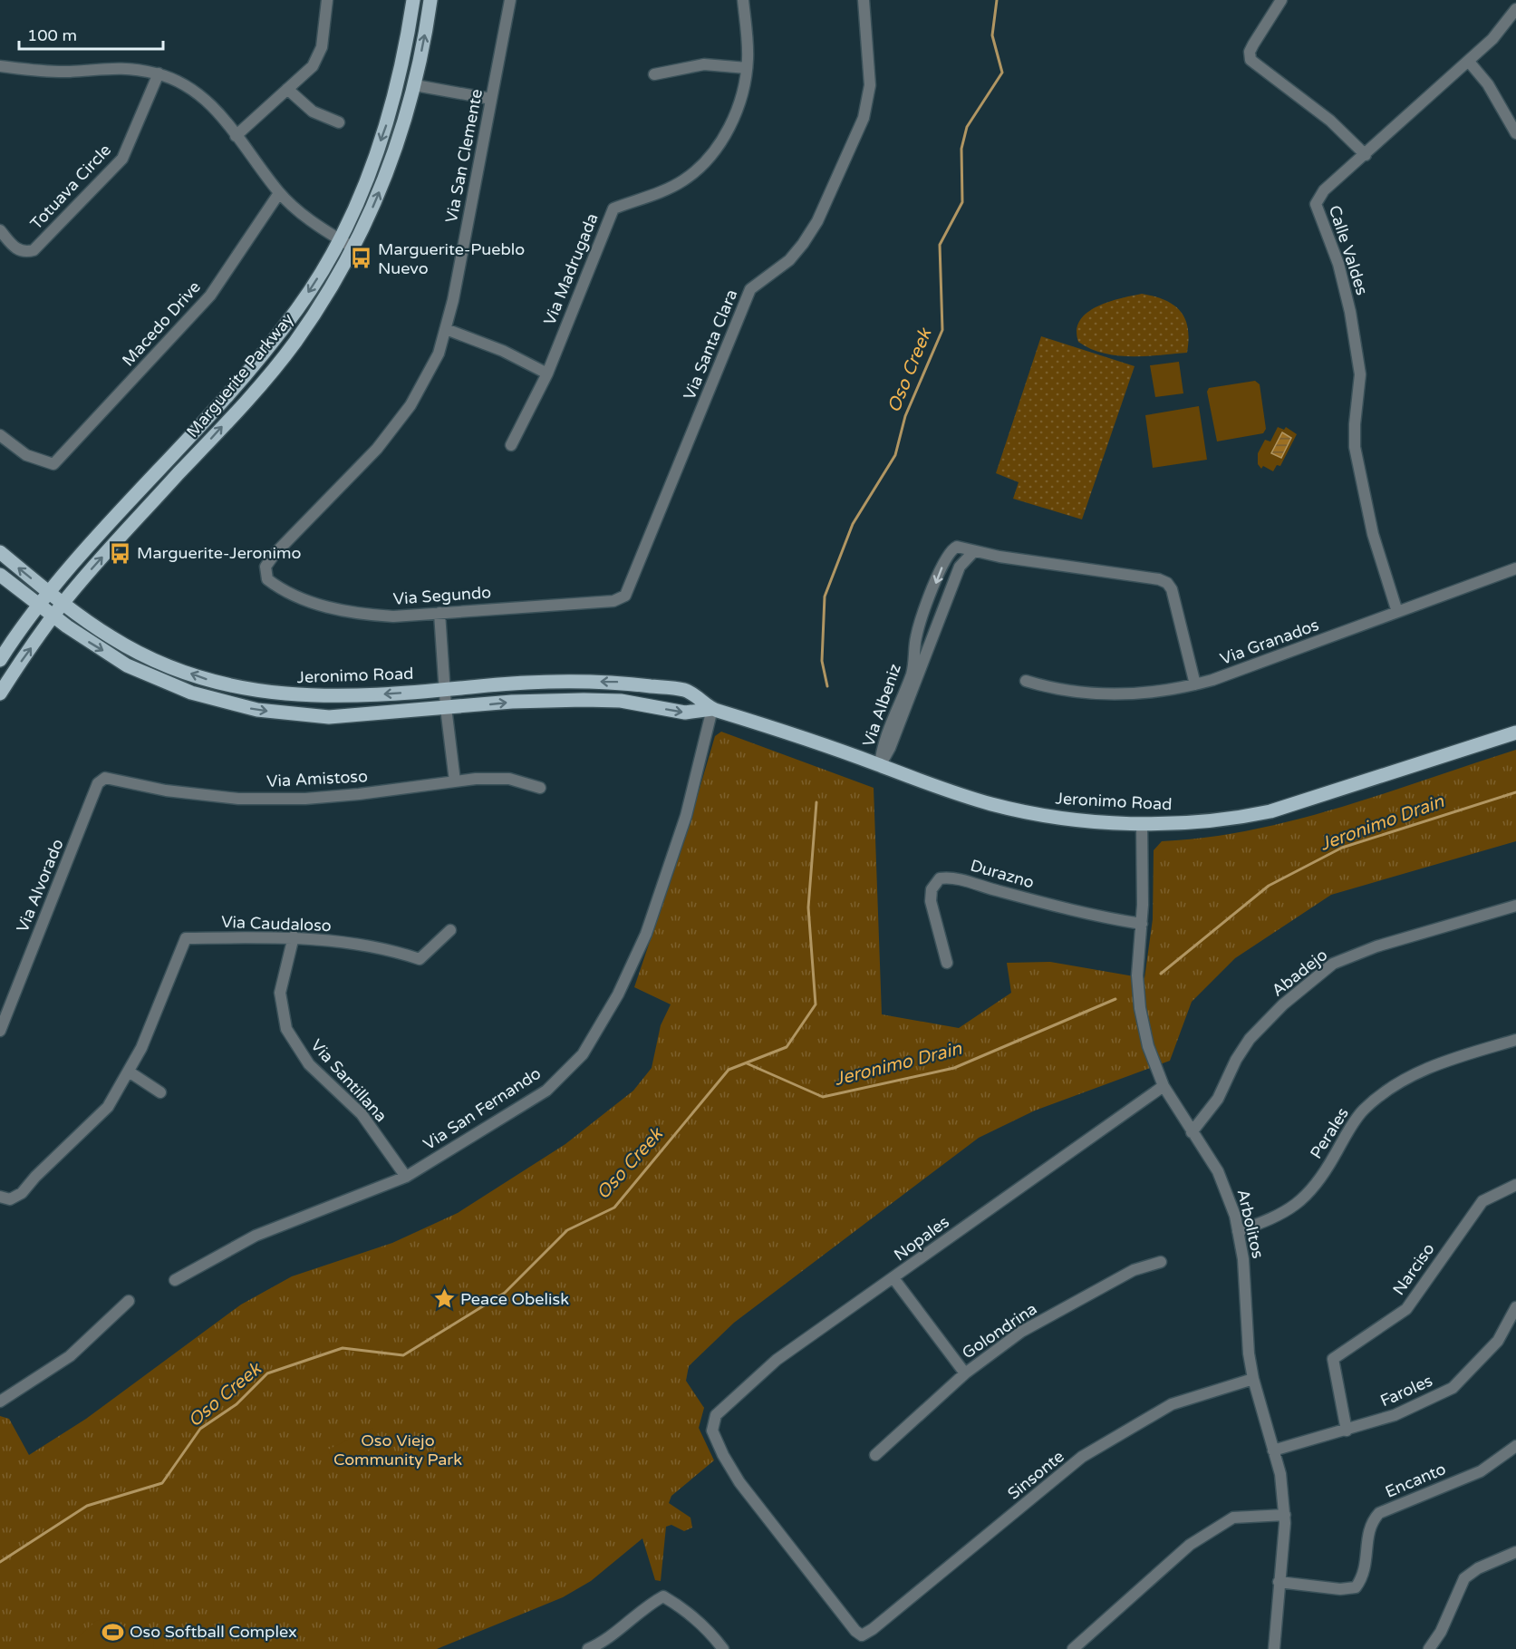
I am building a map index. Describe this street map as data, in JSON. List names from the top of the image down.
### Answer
{
  "streets": {
    "main road": ["Marguerite Parkway", "Jeronimo Road"],
    "street": [
      "Via San Clemente",
      "Totuava Circle",
      "Calle Valdes",
      "Via Madrugada",
      "Macedo Drive",
      "Via Santa Clara",
      "Via Segundo",
      "Via Granados",
      "Via Albeniz",
      "Via Amistoso",
      "Durazno",
      "Via Alvorado",
      "Via Caudaloso",
      "Abadejo",
      "Via Santillana",
      "Via San Fernando",
      "Perales",
      "Arbolitos",
      "Nopales",
      "Narciso",
      "Golondrina",
      "Faroles",
      "Sinsonte",
      "Encanto"
    ]
  },
  "crossings": [
    ["Via San Clemente", "Via Segundo"],
    ["Calle Valdes", "Via Granados"],
    ["Via Santa Clara", "Via Segundo"],
    ["Marguerite Parkway", "Jeronimo Road"],
    ["Via Granados", "Via Albeniz"],
    ["Jeronimo Road", "Via Albeniz"],
    ["Jeronimo Road", "Via San Fernando"],
    ["Jeronimo Road", "Arbolitos"],
    ["Via Amistoso", "Via Alvorado"],
    ["Durazno", "Arbolitos"],
    ["Via Caudaloso", "Via Santillana"],
    ["Abadejo", "Arbolitos"],
    ["Via Santillana", "Via San Fernando"],
    ["Perales", "Arbolitos"],
    ["Arbolitos", "Nopales"],
    ["Arbolitos", "Faroles"],
    ["Arbolitos", "Sinsonte"],
    ["Arbolitos", "Encanto"],
    ["Nopales", "Sinsonte"],
    ["Narciso", "Faroles"]
  ],
  "water": ["Oso Creek", "Jeronimo Drain"],
  "parks": ["Oso Viejo Community Park"],
  "places": {
    "bus stop": ["Marguerite-Pueblo Nuevo", "Marguerite-Jeronimo"],
    "place": ["Peace Obelisk"],
    "sports": ["Oso Softball Complex"]
  },
  "scale_bar": "100 m"
}
